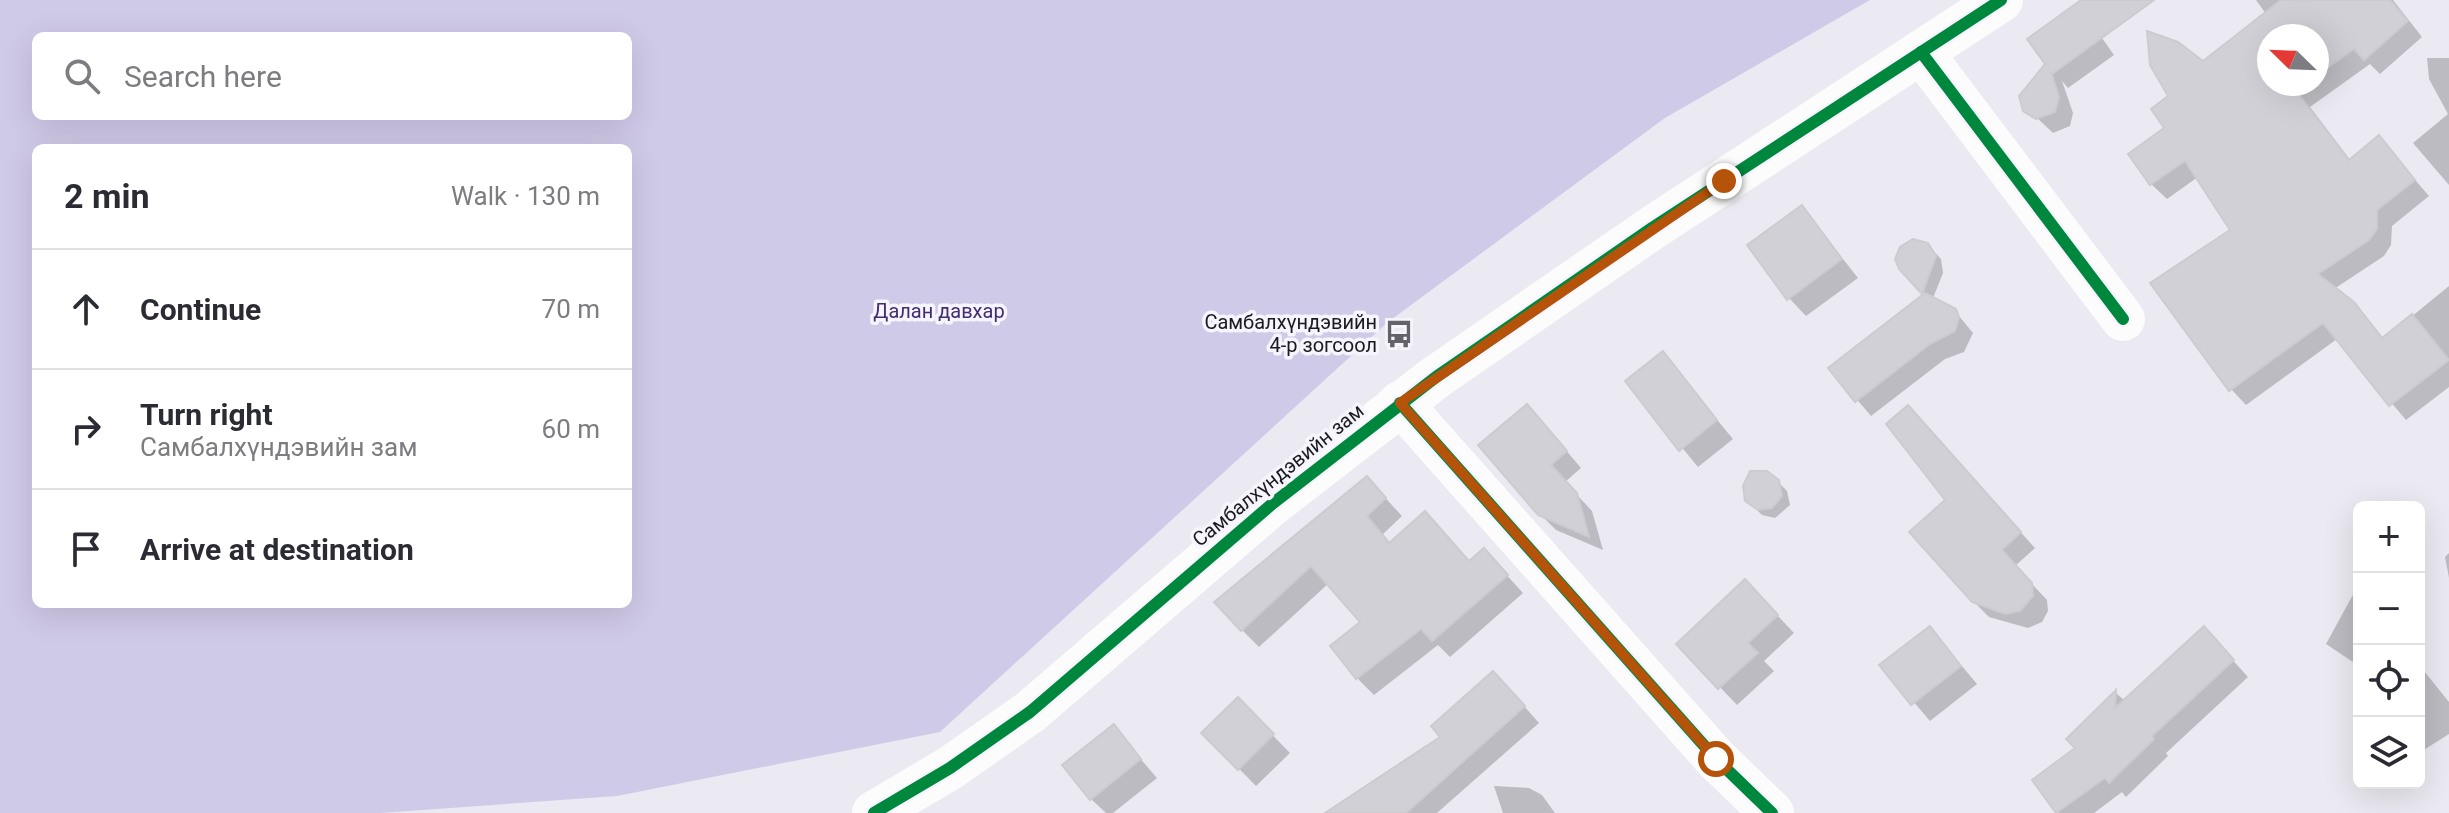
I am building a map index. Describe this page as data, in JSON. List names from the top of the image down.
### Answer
{
  "streets": {
    "street": ["Самбалхүндэвийн зам"]
  },
  "parks": ["Далан давхар"],
  "places": {
    "bus stop": ["Самбалхүндэвийн 4-р зогсоол"]
  },
  "north": "top left",
  "page": {
    "search": "Search here",
    "heading": ["2 min", "Walk · 130 m"],
    "list": [
      ["Continue", "70 m"],
      ["Turn right", "Самбалхүндэвийн зам", "60 m"],
      "Arrive at destination"
    ],
    "map_buttons": ["+", "−"]
  }
}
